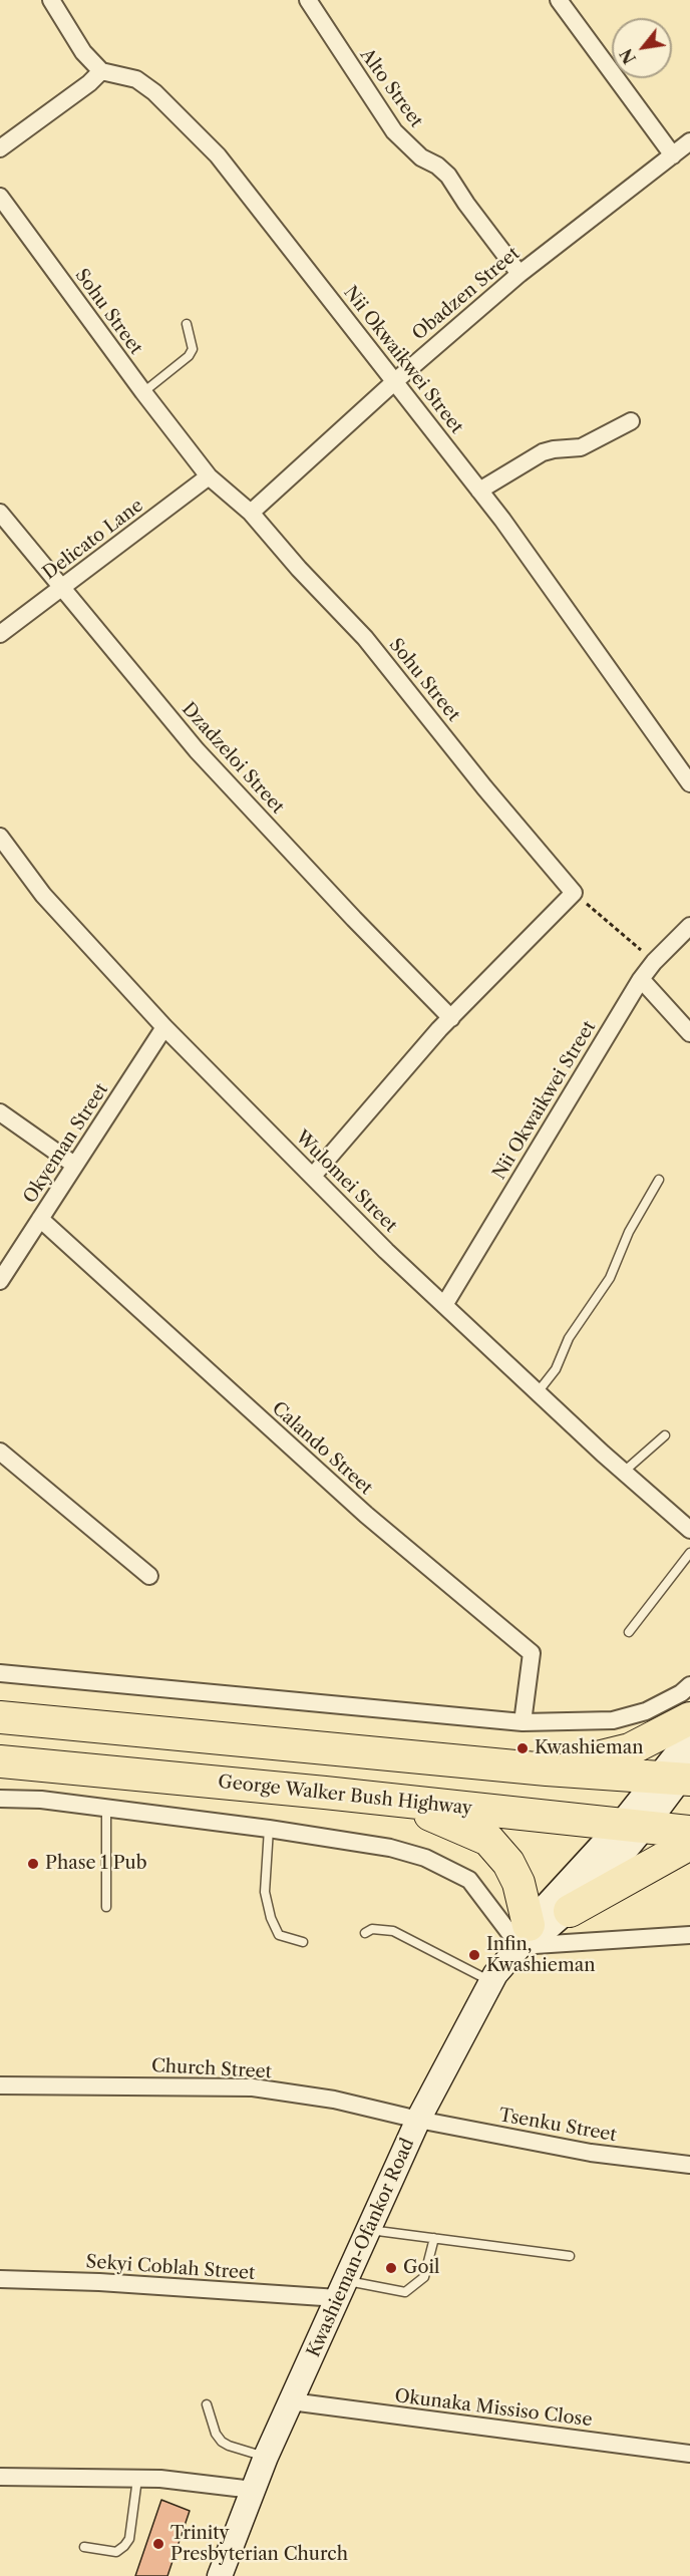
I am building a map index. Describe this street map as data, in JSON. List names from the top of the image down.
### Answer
{
  "streets": {
    "highway": ["George Walker Bush Highway"],
    "main road": ["Kwashieman-Ofankor Road"],
    "street": [
      "Alto Street",
      "Obadzen Street",
      "Sohu Street",
      "Nii Okwaikwei Street",
      "Delicato Lane",
      "Dzadzeloi Street",
      "Okyeman Street",
      "Wulomei Street",
      "Calando Street",
      "Church Street",
      "Tsenku Street",
      "Sekyi Coblah Street",
      "Okunaka Missiso Close"
    ]
  },
  "crossings": [
    ["Alto Street", "Obadzen Street"],
    ["Obadzen Street", "Sohu Street"],
    ["Obadzen Street", "Nii Okwaikwei Street"],
    ["Sohu Street", "Delicato Lane"],
    ["Nii Okwaikwei Street", "Wulomei Street"],
    ["Delicato Lane", "Dzadzeloi Street"],
    ["Okyeman Street", "Wulomei Street"],
    ["Okyeman Street", "Calando Street"],
    ["George Walker Bush Highway", "Kwashieman-Ofankor Road"],
    ["Church Street", "Tsenku Street"],
    ["Church Street", "Kwashieman-Ofankor Road"],
    ["Tsenku Street", "Kwashieman-Ofankor Road"],
    ["Kwashieman-Ofankor Road", "Sekyi Coblah Street"],
    ["Kwashieman-Ofankor Road", "Okunaka Missiso Close"]
  ],
  "places": [
    "Kwashieman",
    "Phase 1 Pub",
    "Infin, Kwashieman",
    "Goil",
    "Trinity Presbyterian Church"
  ],
  "north": "bottom left"
}
